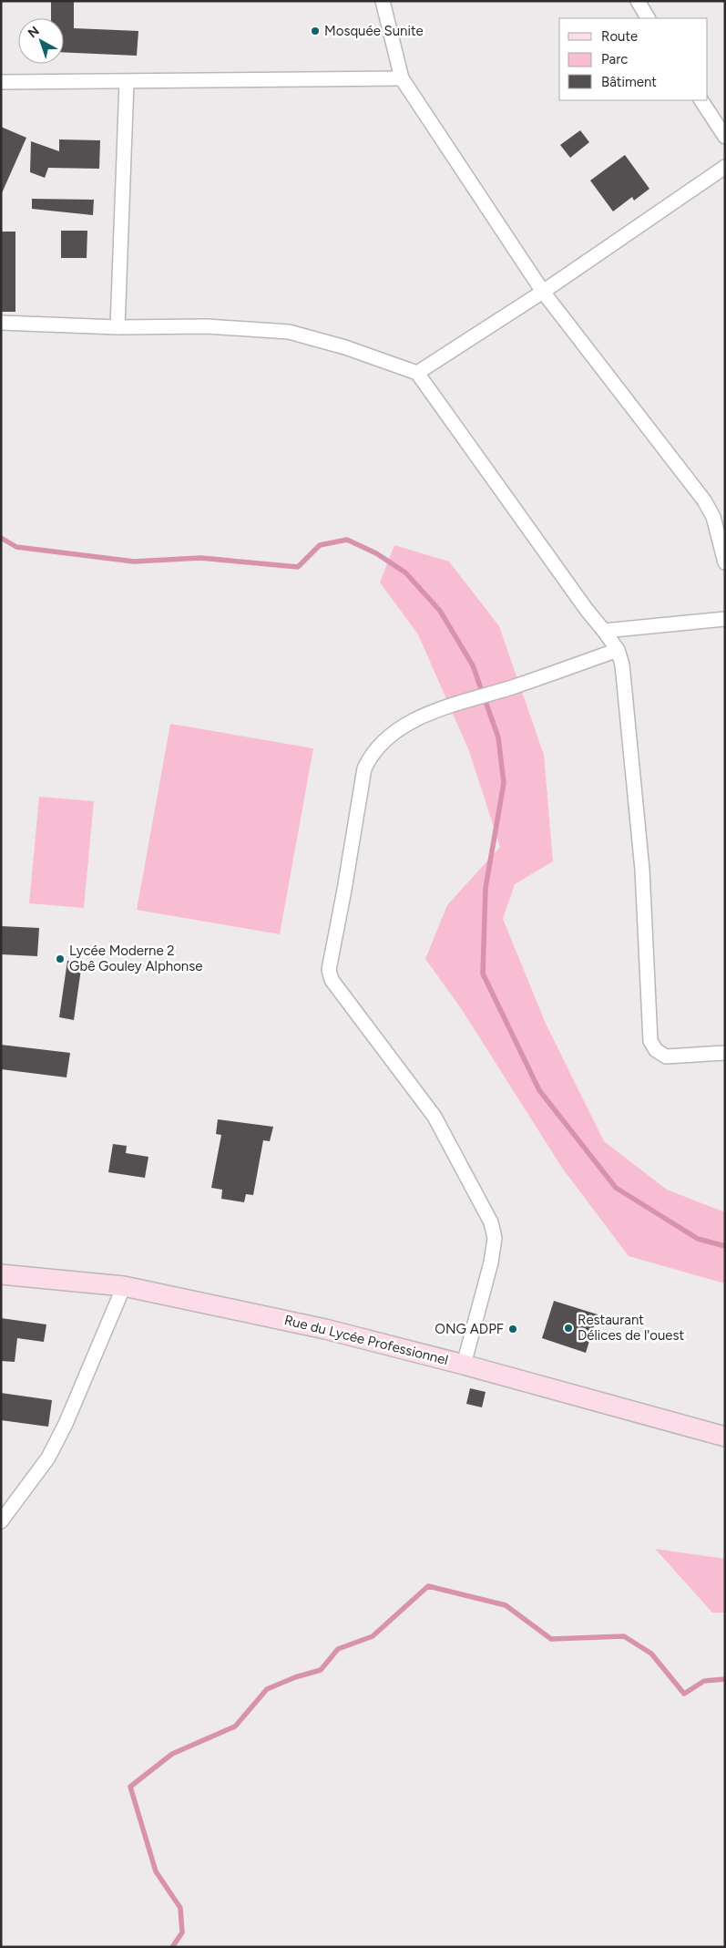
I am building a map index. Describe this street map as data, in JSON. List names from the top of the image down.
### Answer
{
  "streets": {
    "main road": ["Rue du Lycée Professionnel"]
  },
  "places": [
    "Mosquée Sunite",
    "Lycée Moderne 2 Gbê Gouley Alphonse",
    "Restaurant Délices de l'ouest",
    "ONG ADPF"
  ],
  "legend": ["Route", "Parc", "Bâtiment"],
  "north": "top left"
}
